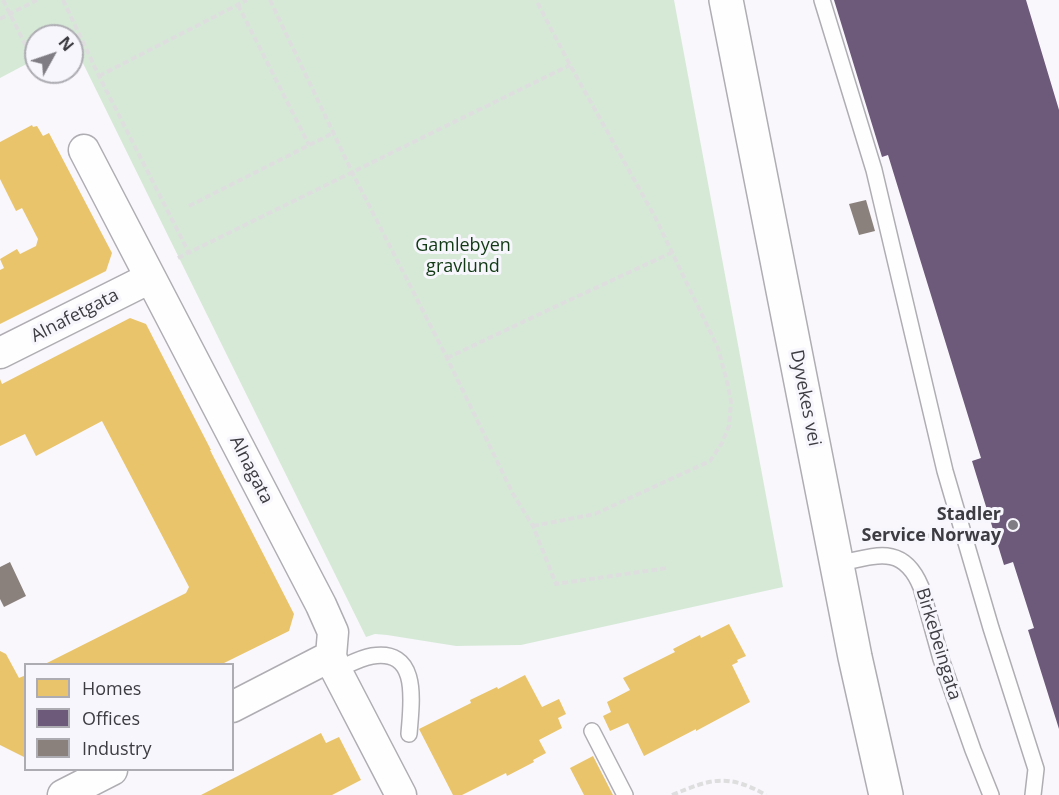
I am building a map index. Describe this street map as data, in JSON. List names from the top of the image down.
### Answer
{
  "streets": {
    "street": ["Alnafetgata", "Dyvekes vei", "Alnagata"],
    "lane": ["Birkebeingata"]
  },
  "crossings": [
    ["Alnafetgata", "Alnagata"],
    ["Dyvekes vei", "Birkebeingata"]
  ],
  "parks": ["Gamlebyen gravlund"],
  "places": ["Stadler Service Norway"],
  "legend": ["Homes", "Offices", "Industry"],
  "north": "top right"
}
